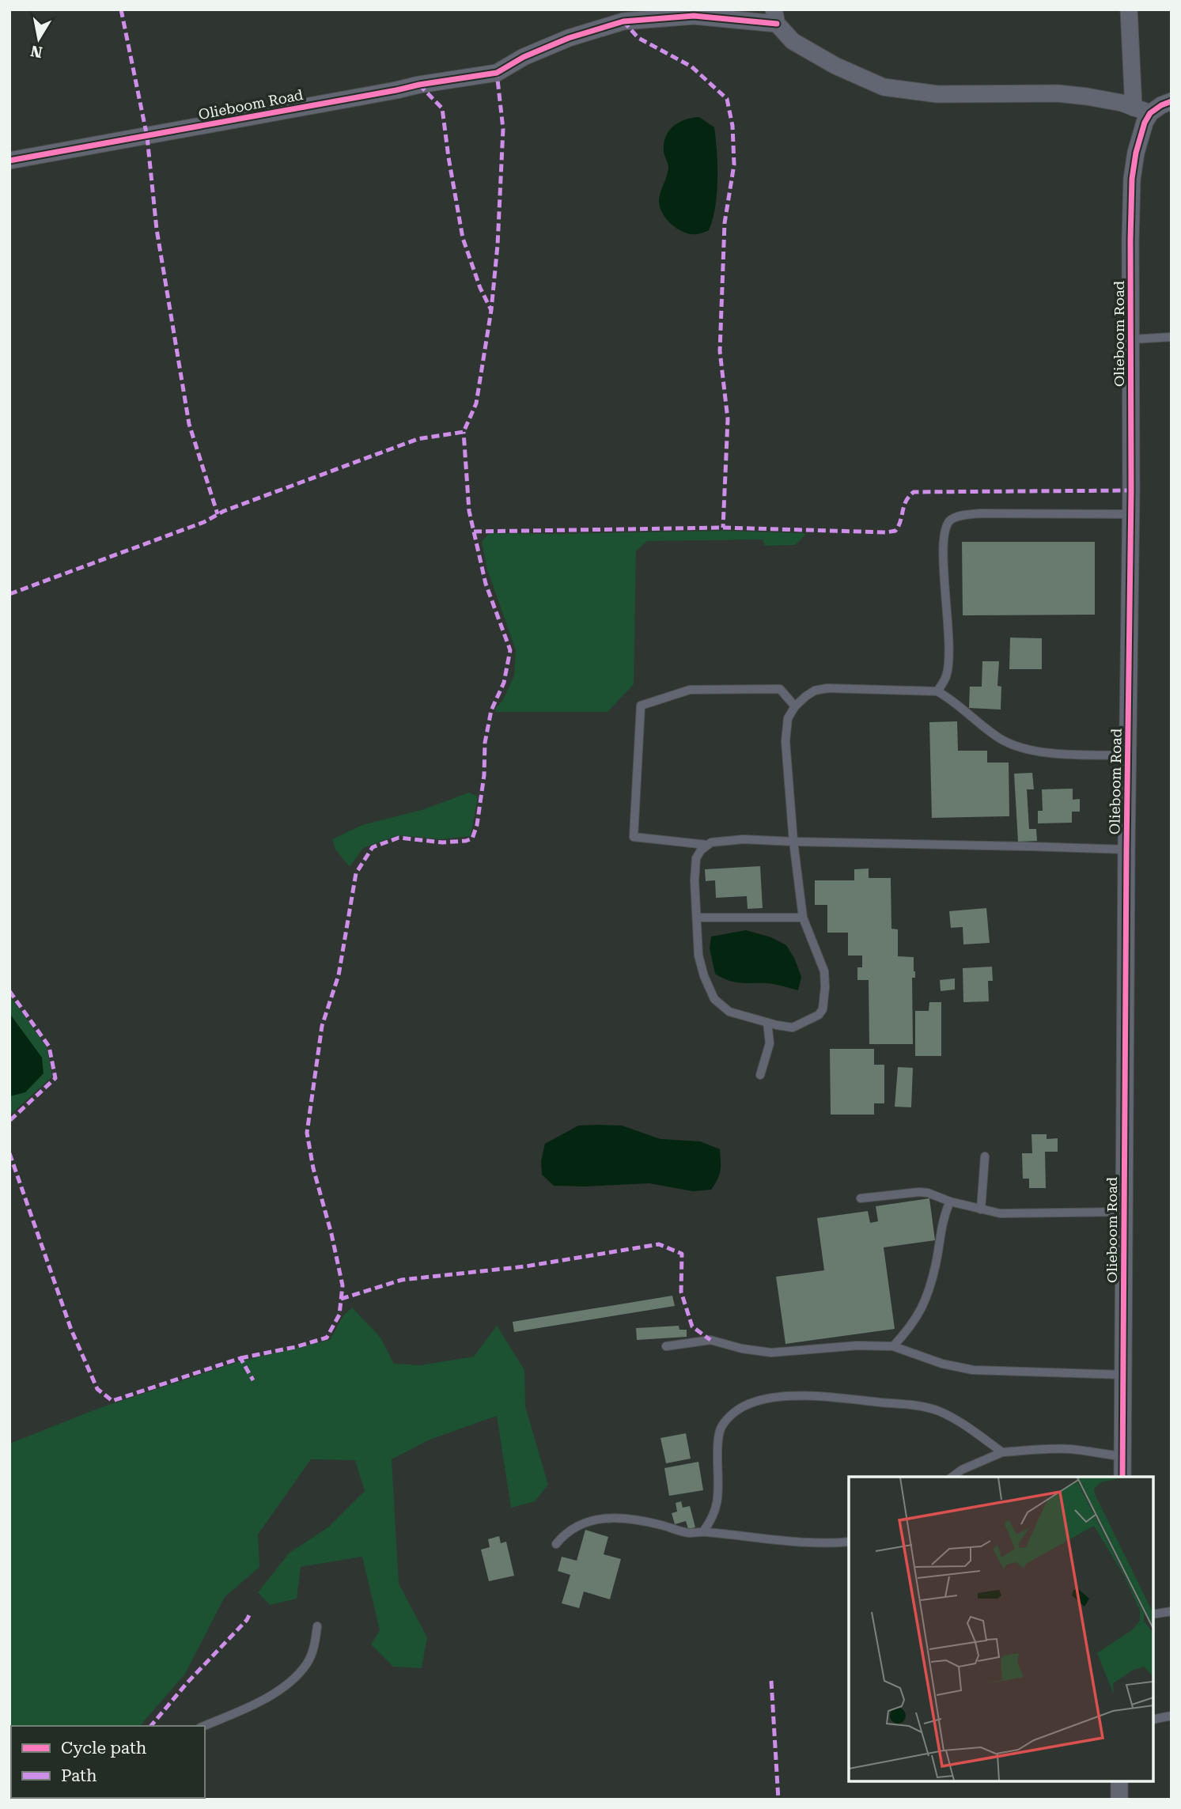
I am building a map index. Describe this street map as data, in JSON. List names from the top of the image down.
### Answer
{
  "streets": {
    "street": ["Olieboom Road"]
  },
  "legend": ["Cycle path", "Path"],
  "north": "bottom"
}
